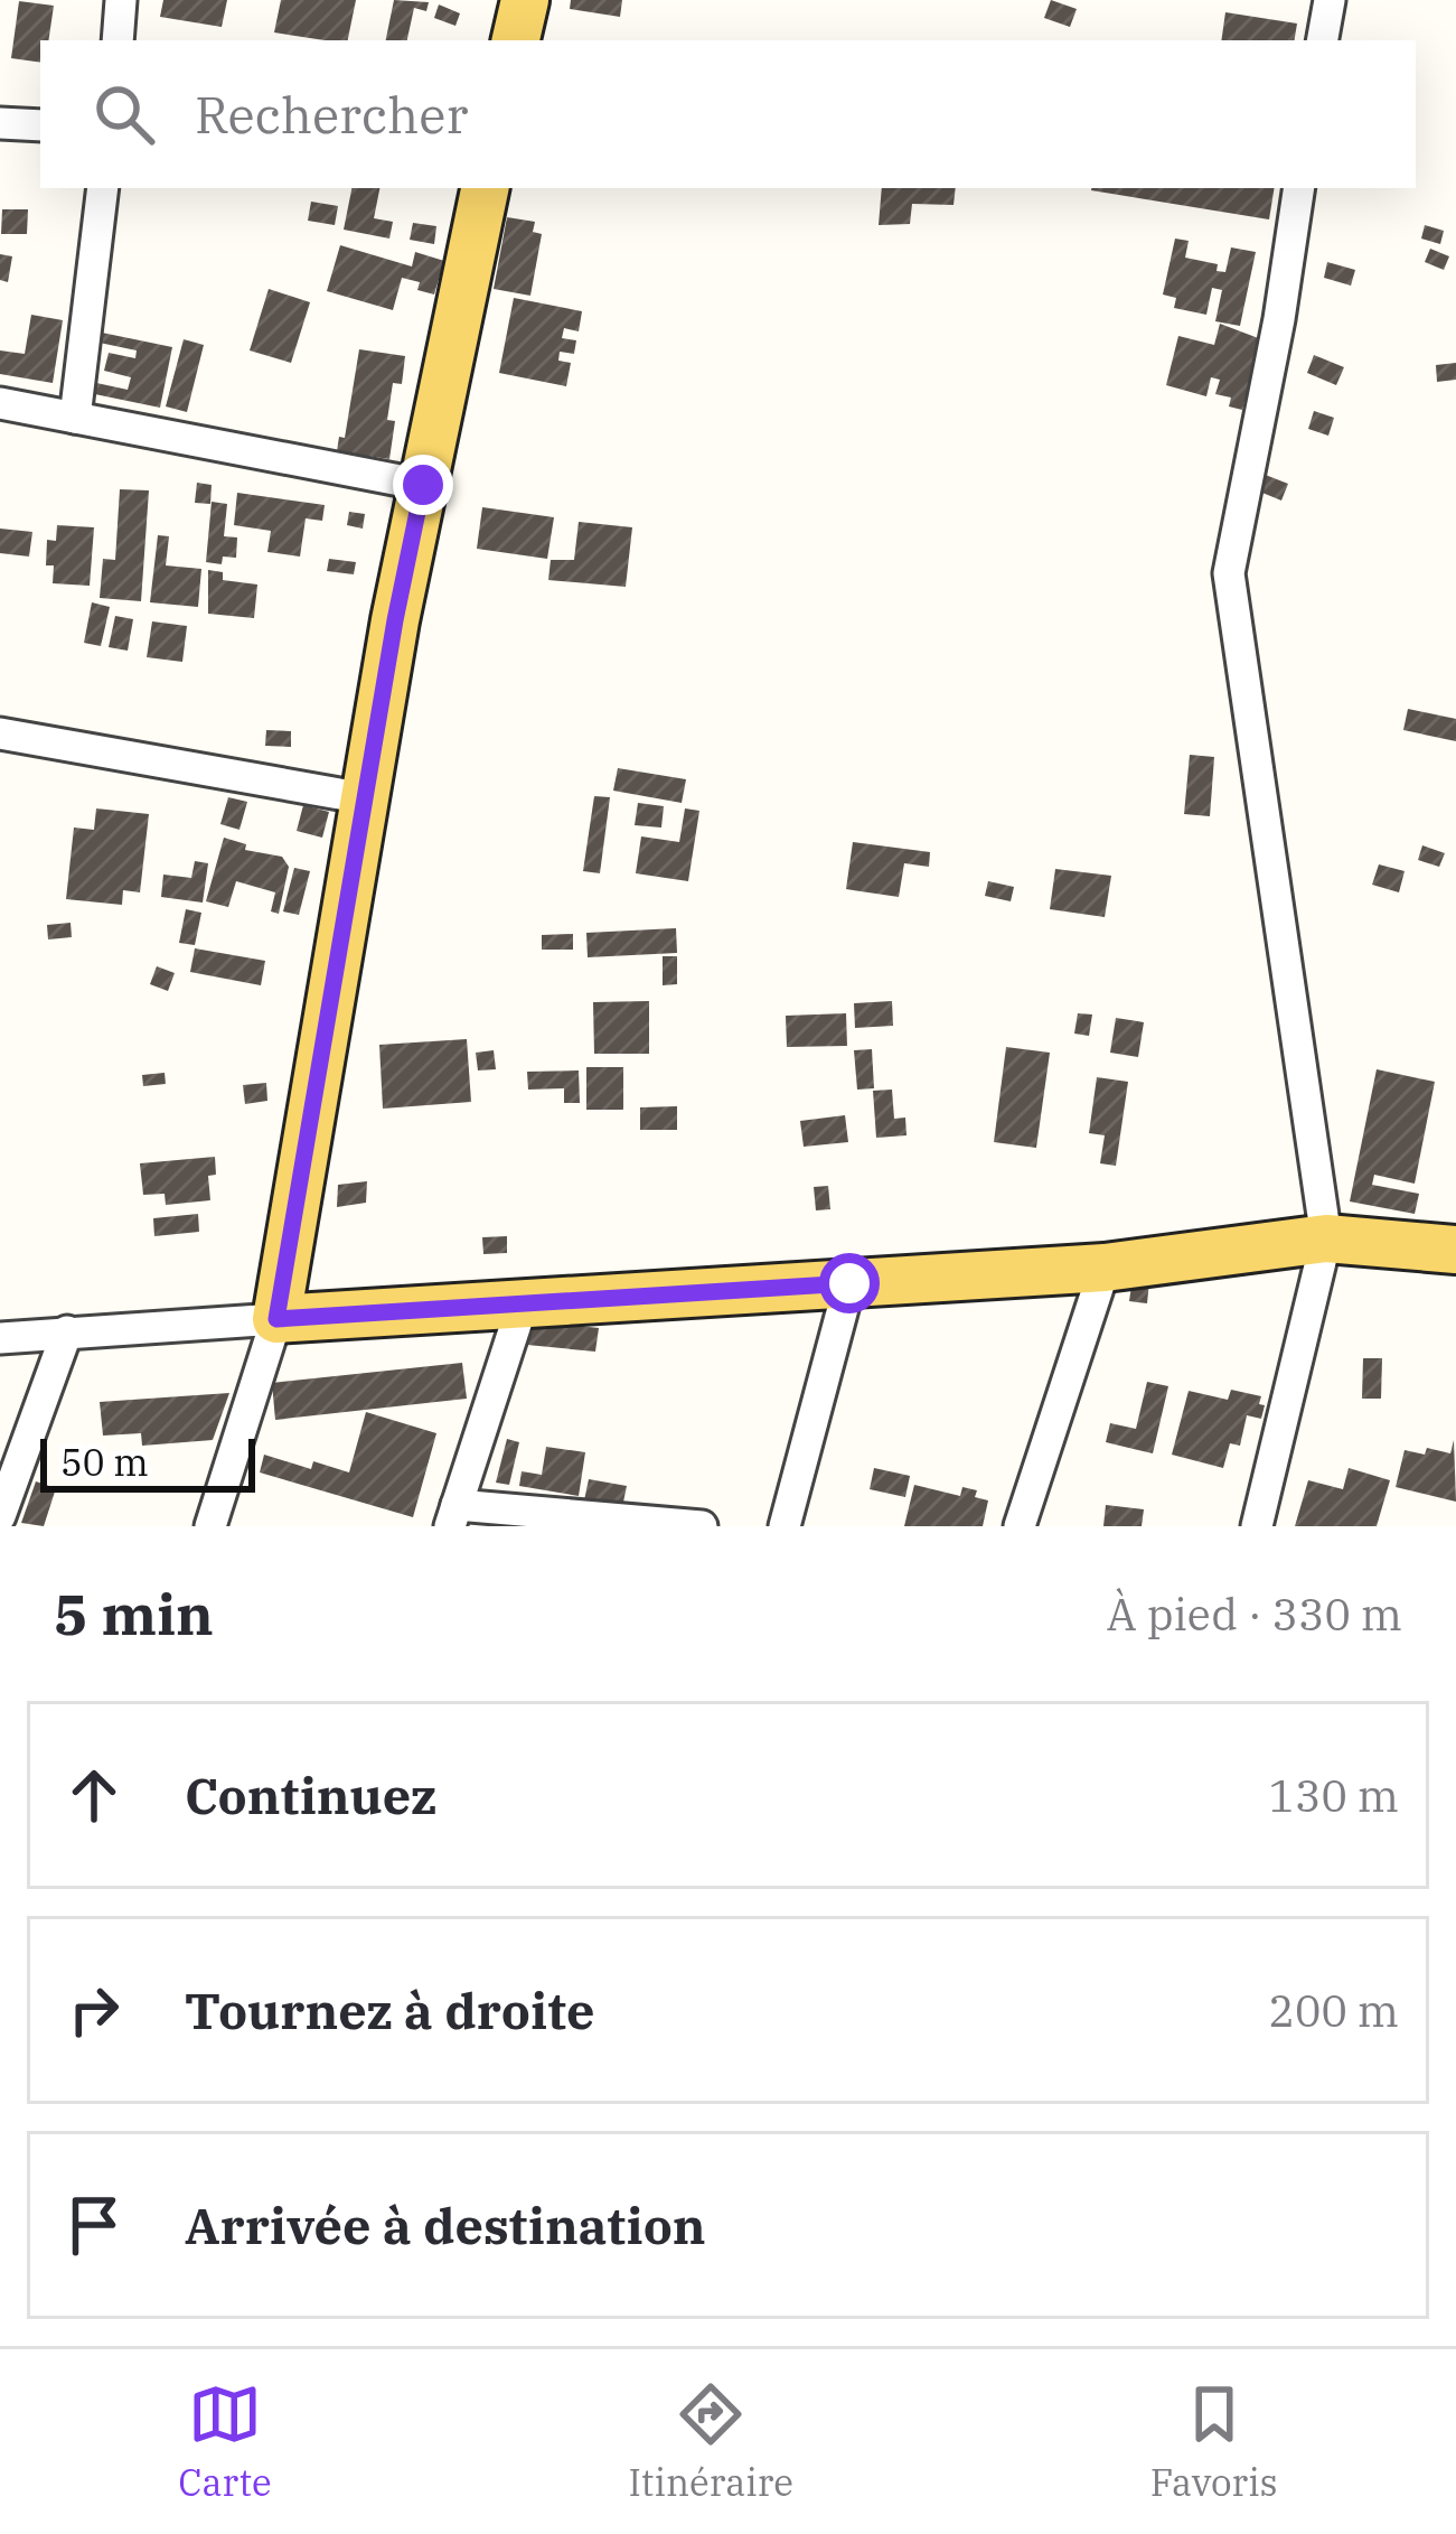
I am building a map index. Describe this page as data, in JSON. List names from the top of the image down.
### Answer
{
  "scale_bar": "50 m",
  "page": {
    "search": "Rechercher",
    "scale": "50 m",
    "heading": ["5 min", "À pied · 330 m"],
    "list": [
      ["Continuez", "130 m"],
      ["Tournez à droite", "200 m"],
      "Arrivée à destination"
    ],
    "nav": ["Carte", "Itinéraire", "Favoris"]
  }
}
